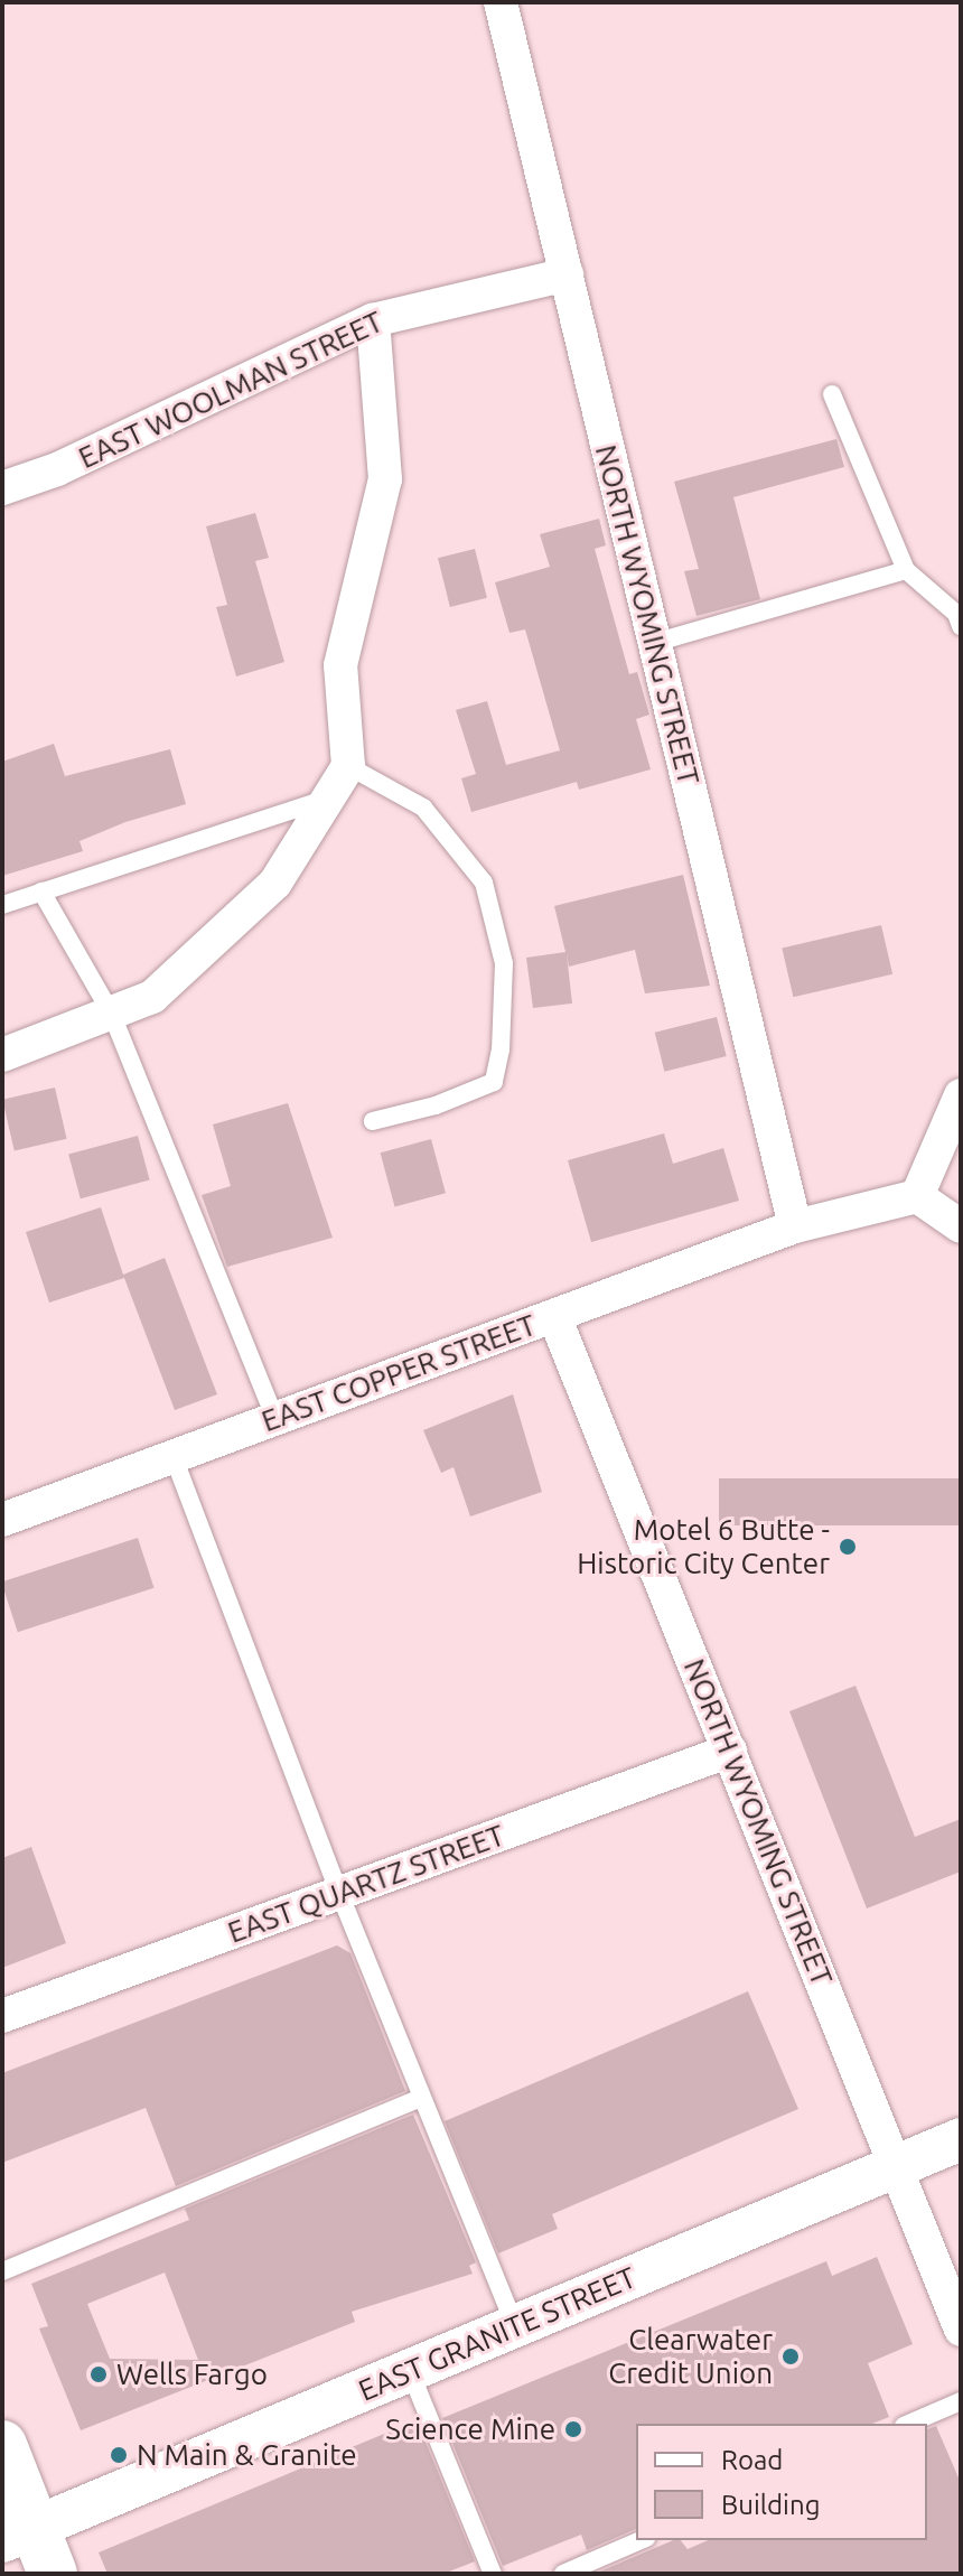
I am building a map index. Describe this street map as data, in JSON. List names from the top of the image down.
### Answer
{
  "streets": {
    "street": [
      "EAST WOOLMAN STREET",
      "NORTH WYOMING STREET",
      "EAST COPPER STREET",
      "EAST QUARTZ STREET",
      "EAST GRANITE STREET"
    ]
  },
  "crossings": [
    ["EAST WOOLMAN STREET", "NORTH WYOMING STREET"],
    ["NORTH WYOMING STREET", "EAST COPPER STREET"],
    ["NORTH WYOMING STREET", "EAST QUARTZ STREET"],
    ["NORTH WYOMING STREET", "EAST GRANITE STREET"]
  ],
  "places": [
    "Motel 6 Butte - Historic City Center",
    "Clearwater Credit Union",
    "Wells Fargo",
    "Science Mine",
    "N Main & Granite"
  ],
  "legend": ["Road", "Building"]
}
